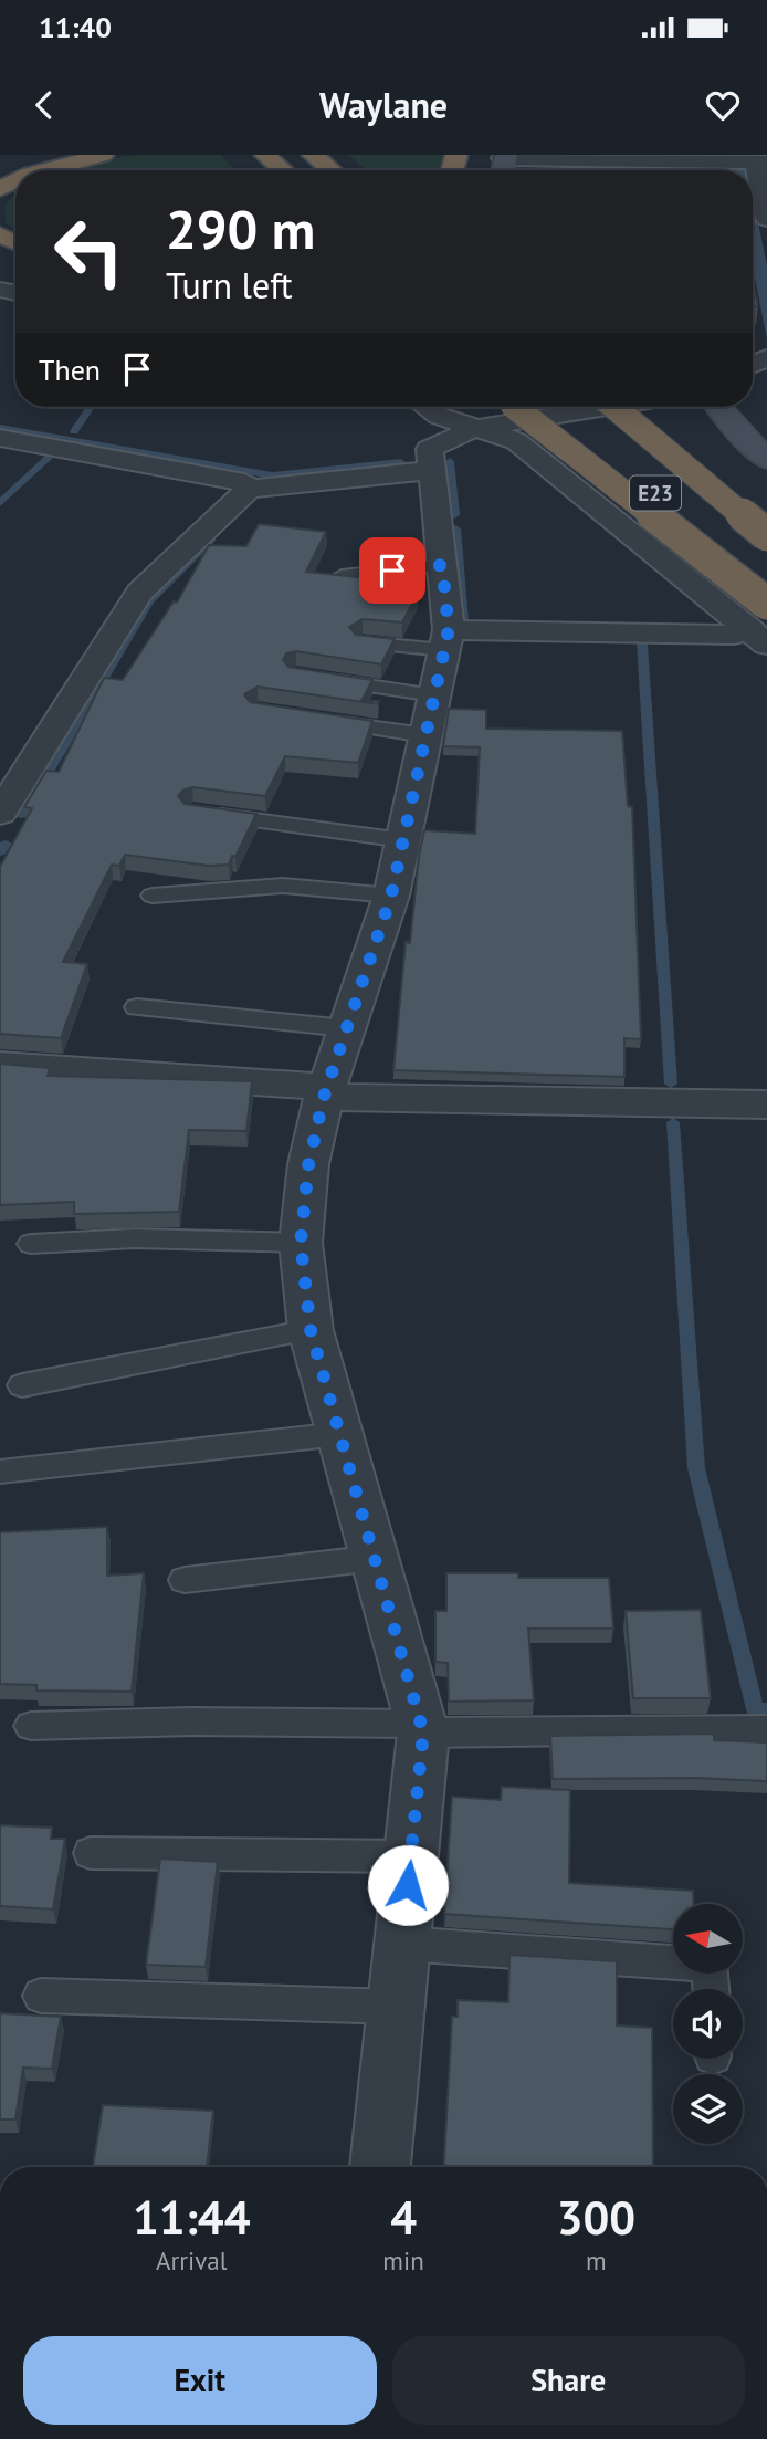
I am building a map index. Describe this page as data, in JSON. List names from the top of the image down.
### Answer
{
  "streets": {
    "highway": ["E23"]
  },
  "north": "left",
  "page": {
    "status": "11:40",
    "header": "Waylane",
    "turn": ["290 m", "Turn left"],
    "then": "Then",
    "eta": [
      "11:44",
      "Arrival",
      "4",
      "min",
      "300",
      "m"
    ],
    "buttons": ["Exit", "Share"]
  }
}
